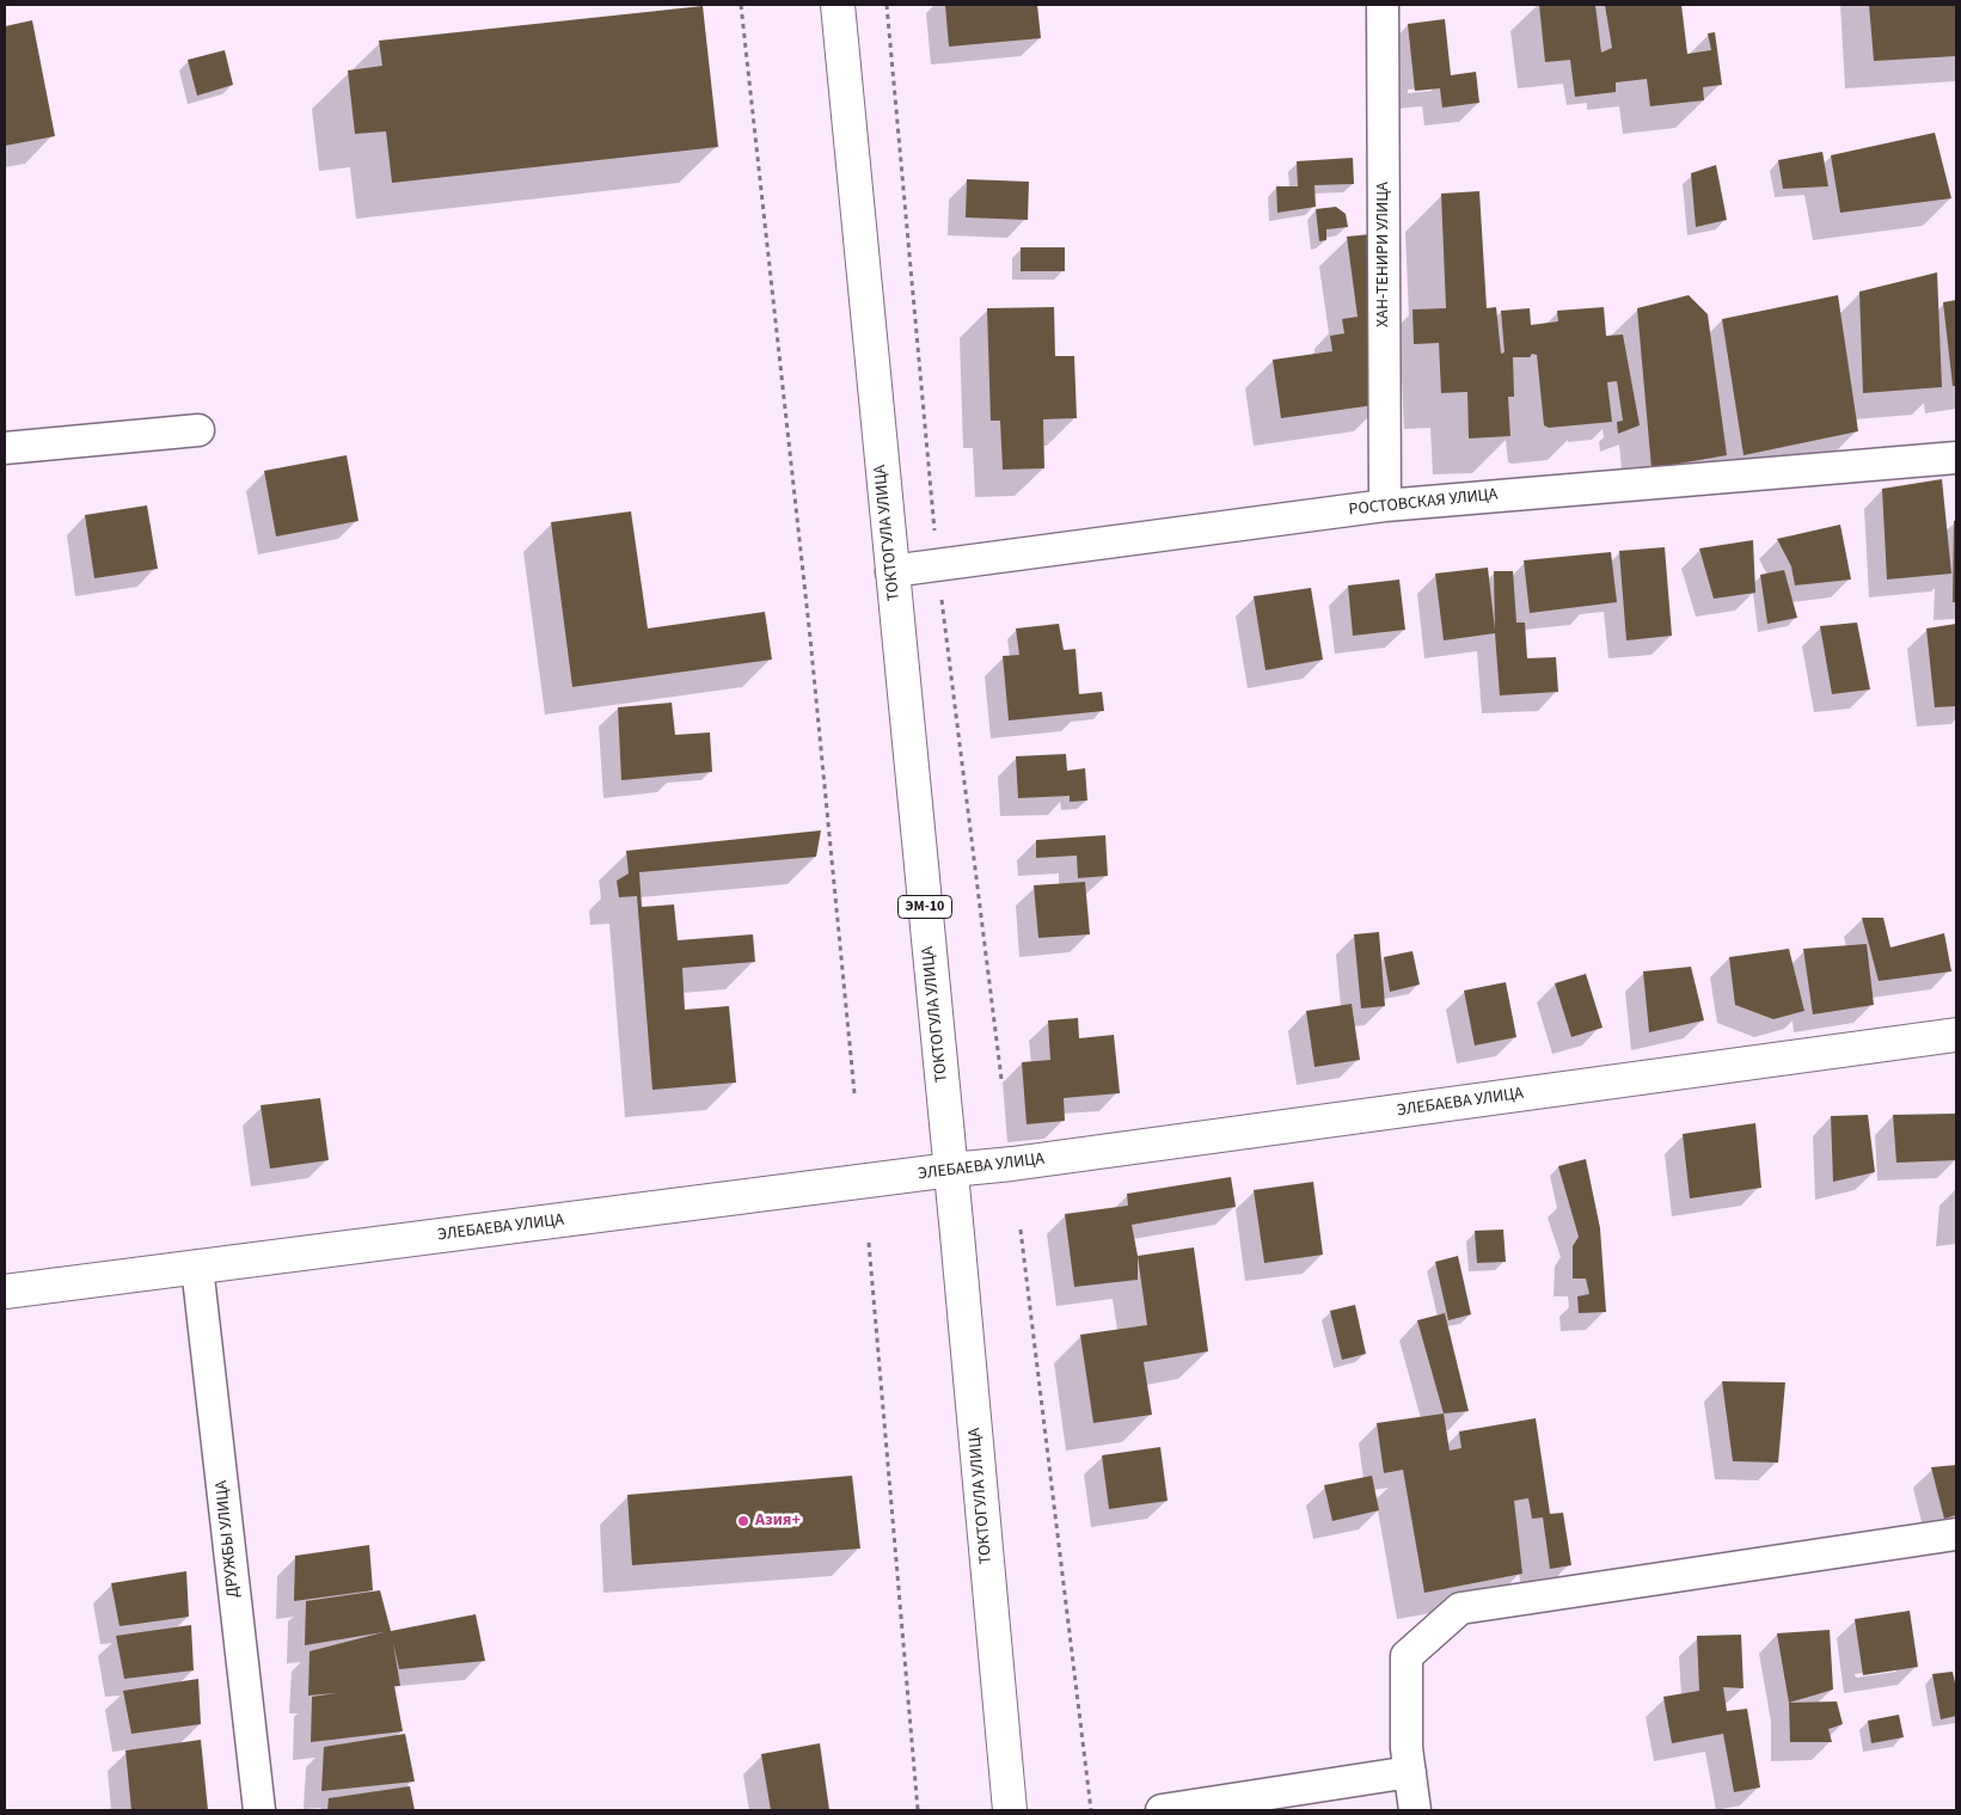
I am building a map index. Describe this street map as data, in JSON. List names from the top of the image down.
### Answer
{
  "streets": {
    "main road": ["ТОКТОГУЛА УЛИЦА", "ЭМ-10", "ЭЛЕБАЕВА УЛИЦА"],
    "street": ["ХАН-ТЕНИРИ УЛИЦА", "РОСТОВСКАЯ УЛИЦА", "ДРУЖБЫ УЛИЦА"]
  },
  "crossings": [
    ["ХАН-ТЕНИРИ УЛИЦА", "РОСТОВСКАЯ УЛИЦА"],
    ["РОСТОВСКАЯ УЛИЦА", "ТОКТОГУЛА УЛИЦА"],
    ["ТОКТОГУЛА УЛИЦА", "ЭЛЕБАЕВА УЛИЦА"],
    ["ЭЛЕБАЕВА УЛИЦА", "ДРУЖБЫ УЛИЦА"]
  ],
  "places": ["Aзия+"]
}
